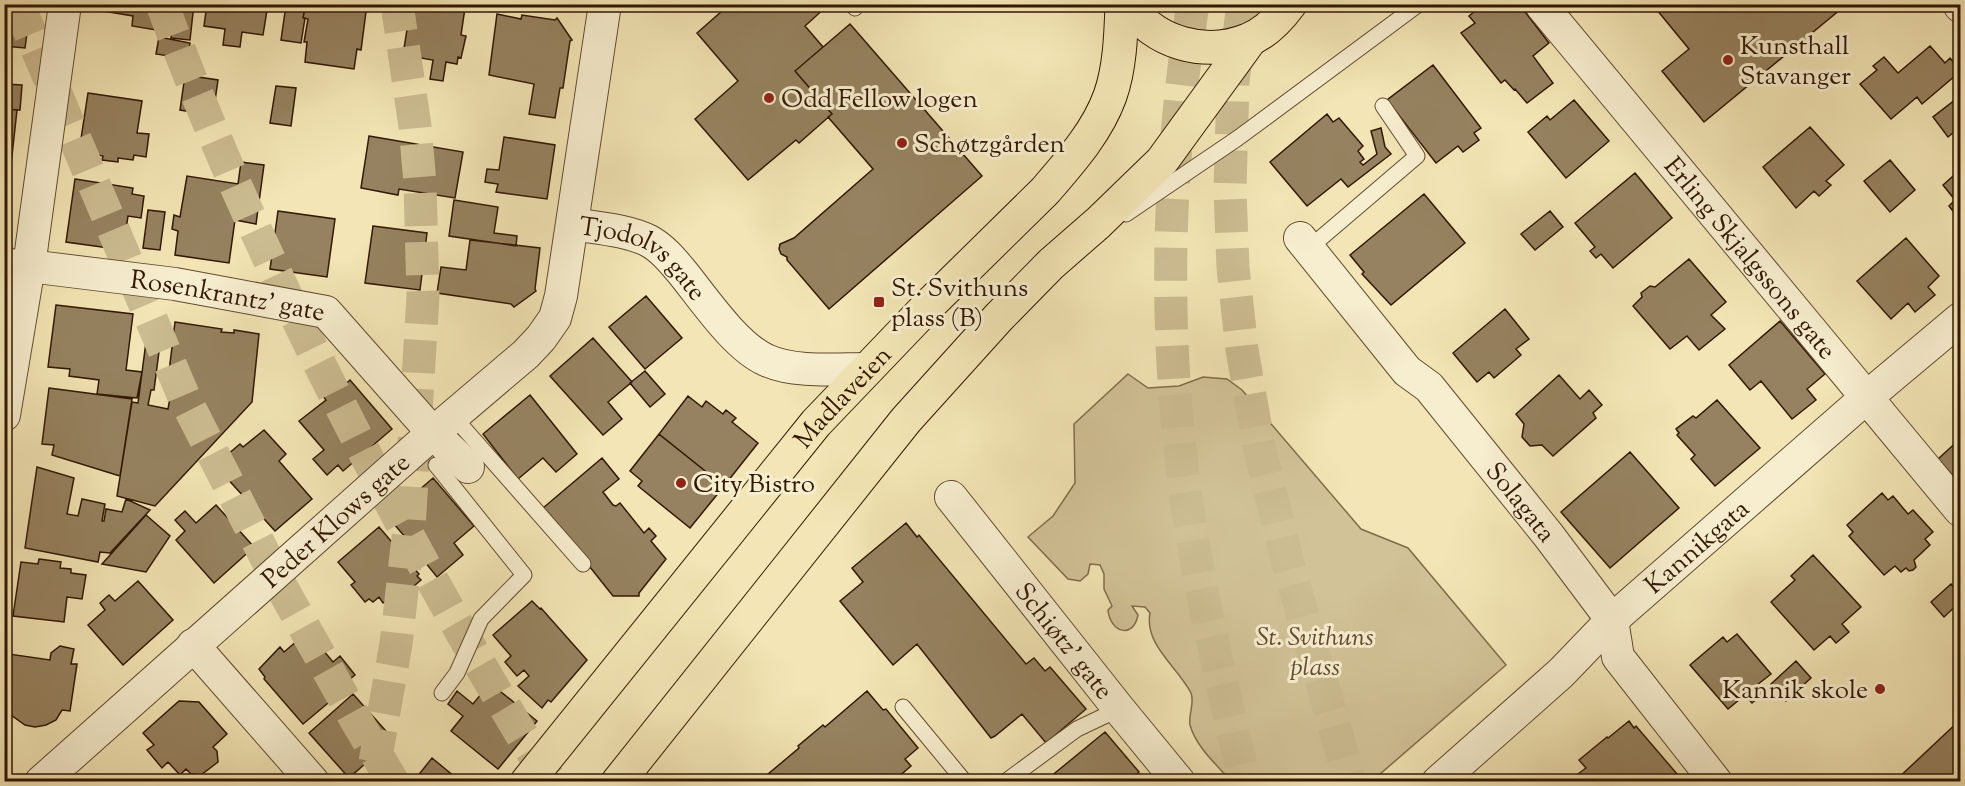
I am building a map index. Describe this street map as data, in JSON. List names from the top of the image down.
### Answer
{
  "streets": {
    "main road": ["Madlaveien"],
    "street": [
      "Erling Skjalgssons gate",
      "Tjodolvs gate",
      "Rosenkrantz' gate",
      "Solagata",
      "Peder Klows gate",
      "Kannikgata",
      "Schiøtz' gate"
    ]
  },
  "crossings": [
    ["Erling Skjalgssons gate", "Kannikgata"],
    ["Tjodolvs gate", "Madlaveien"],
    ["Tjodolvs gate", "Peder Klows gate"],
    ["Rosenkrantz' gate", "Peder Klows gate"],
    ["Solagata", "Kannikgata"]
  ],
  "parks": ["St. Svithuns plass"],
  "places": {
    "other": [
      "Kunsthall Stavanger",
      "Odd Fellow logen",
      "Schøtzgården",
      "City Bistro",
      "Kannik skole"
    ],
    "transit": ["St. Svithuns plass (B)"]
  }
}
